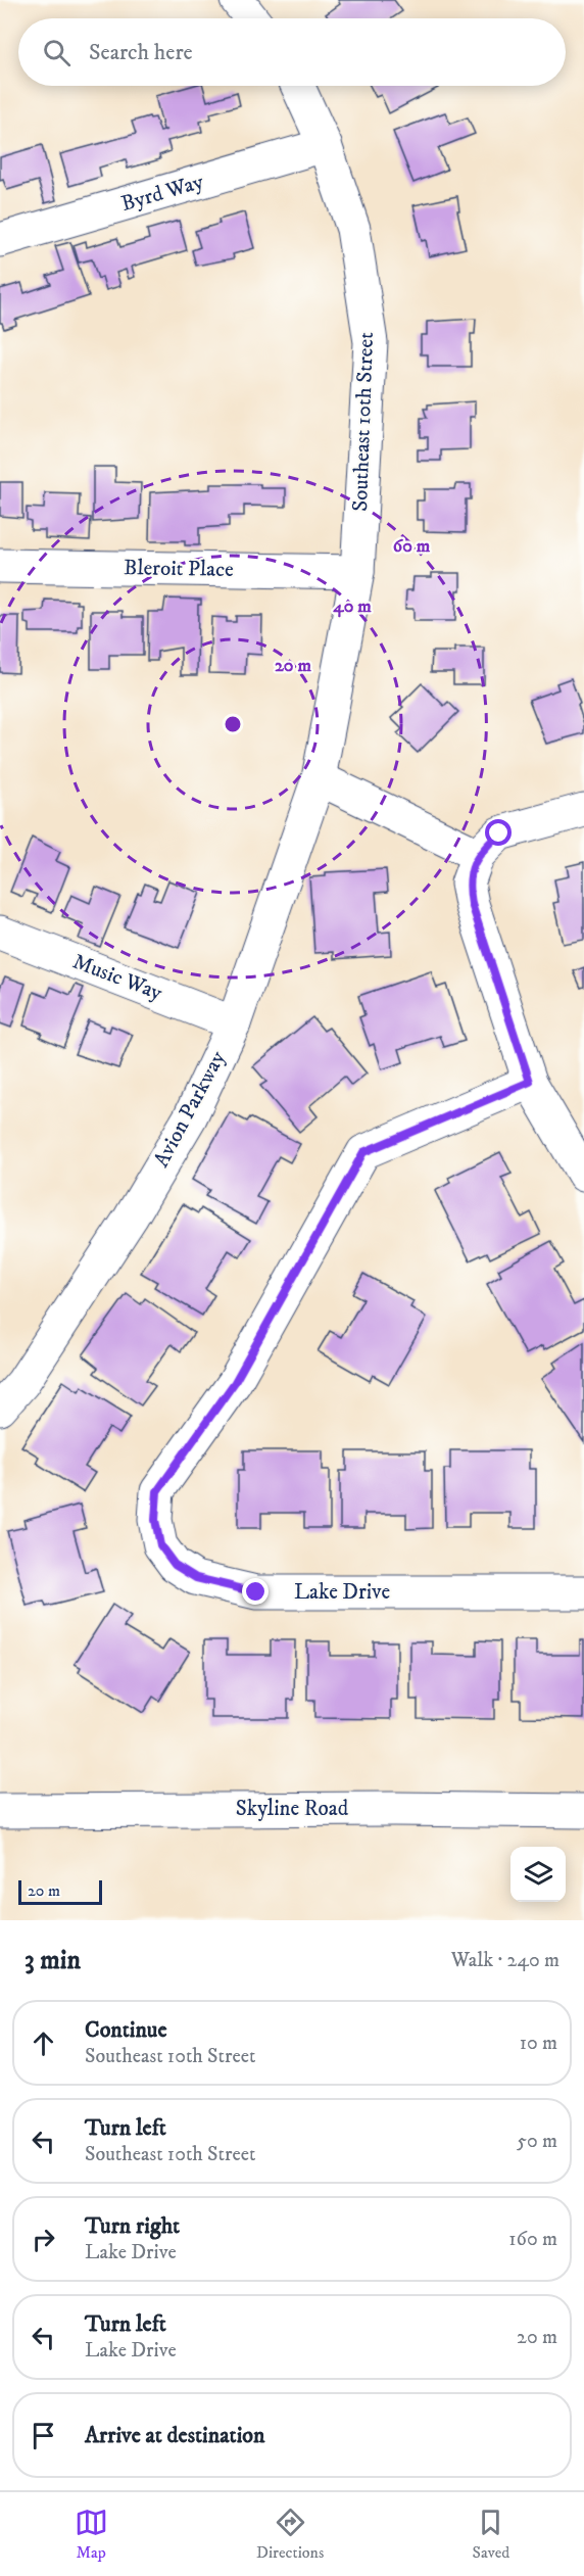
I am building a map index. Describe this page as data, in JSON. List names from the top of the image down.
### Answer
{
  "streets": {
    "street": [
      "Byrd Way",
      "Southeast 10th Street",
      "Bleroit Place",
      "Music Way",
      "Avion Parkway",
      "Lake Drive",
      "Skyline Road"
    ]
  },
  "crossings": [
    ["Byrd Way", "Southeast 10th Street"],
    ["Southeast 10th Street", "Bleroit Place"],
    ["Southeast 10th Street", "Avion Parkway"],
    ["Music Way", "Avion Parkway"]
  ],
  "scale_bar": "20 m",
  "page": {
    "search": "Search here",
    "scale": "20 m",
    "heading": ["3 min", "Walk · 240 m"],
    "list": [
      ["Continue", "Southeast 10th Street", "10 m"],
      ["Turn left", "Southeast 10th Street", "50 m"],
      ["Turn right", "Lake Drive", "160 m"],
      ["Turn left", "Lake Drive", "20 m"],
      "Arrive at destination"
    ],
    "nav": ["Map", "Directions", "Saved"]
  },
  "rings": ["60 m", "40 m", "20 m"]
}
